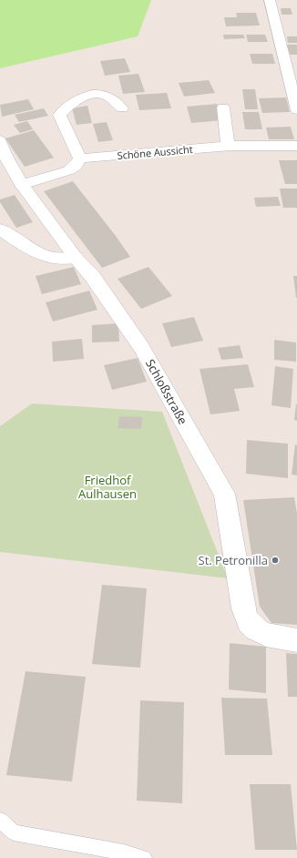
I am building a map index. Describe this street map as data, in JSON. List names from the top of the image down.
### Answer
{
  "streets": {
    "street": ["Schöne Aussicht", "Schloßstraße"]
  },
  "parks": ["Friedhof Aulhausen"],
  "places": ["St. Petronilla"]
}
